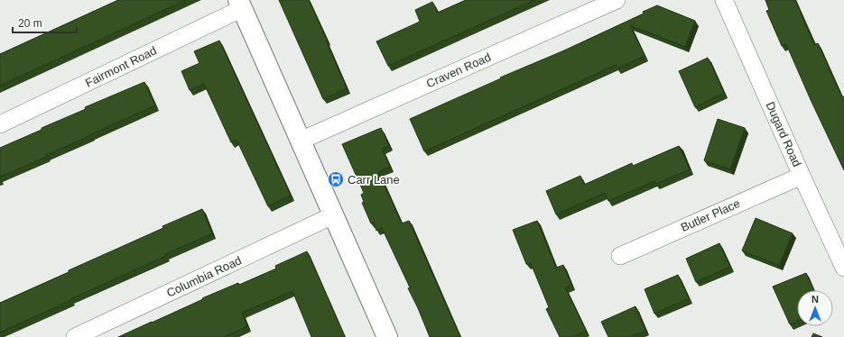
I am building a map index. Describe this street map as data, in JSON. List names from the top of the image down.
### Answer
{
  "streets": {
    "street": [
      "Fairmont Road",
      "Craven Road",
      "Dugard Road",
      "Butler Place",
      "Columbia Road"
    ]
  },
  "crossings": [
    ["Dugard Road", "Butler Place"]
  ],
  "places": {
    "bus stop": ["Carr Lane"]
  },
  "scale_bar": "20 m",
  "north": "top"
}
